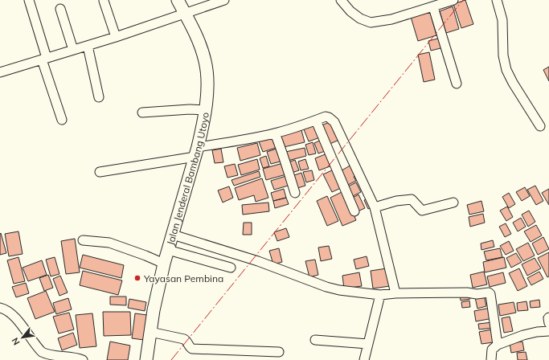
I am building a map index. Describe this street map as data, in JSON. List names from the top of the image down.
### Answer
{
  "streets": {
    "street": ["Jalan Jenderal Bambang Utoyo"]
  },
  "places": ["Yayasan Pembina"],
  "north": "bottom left"
}
